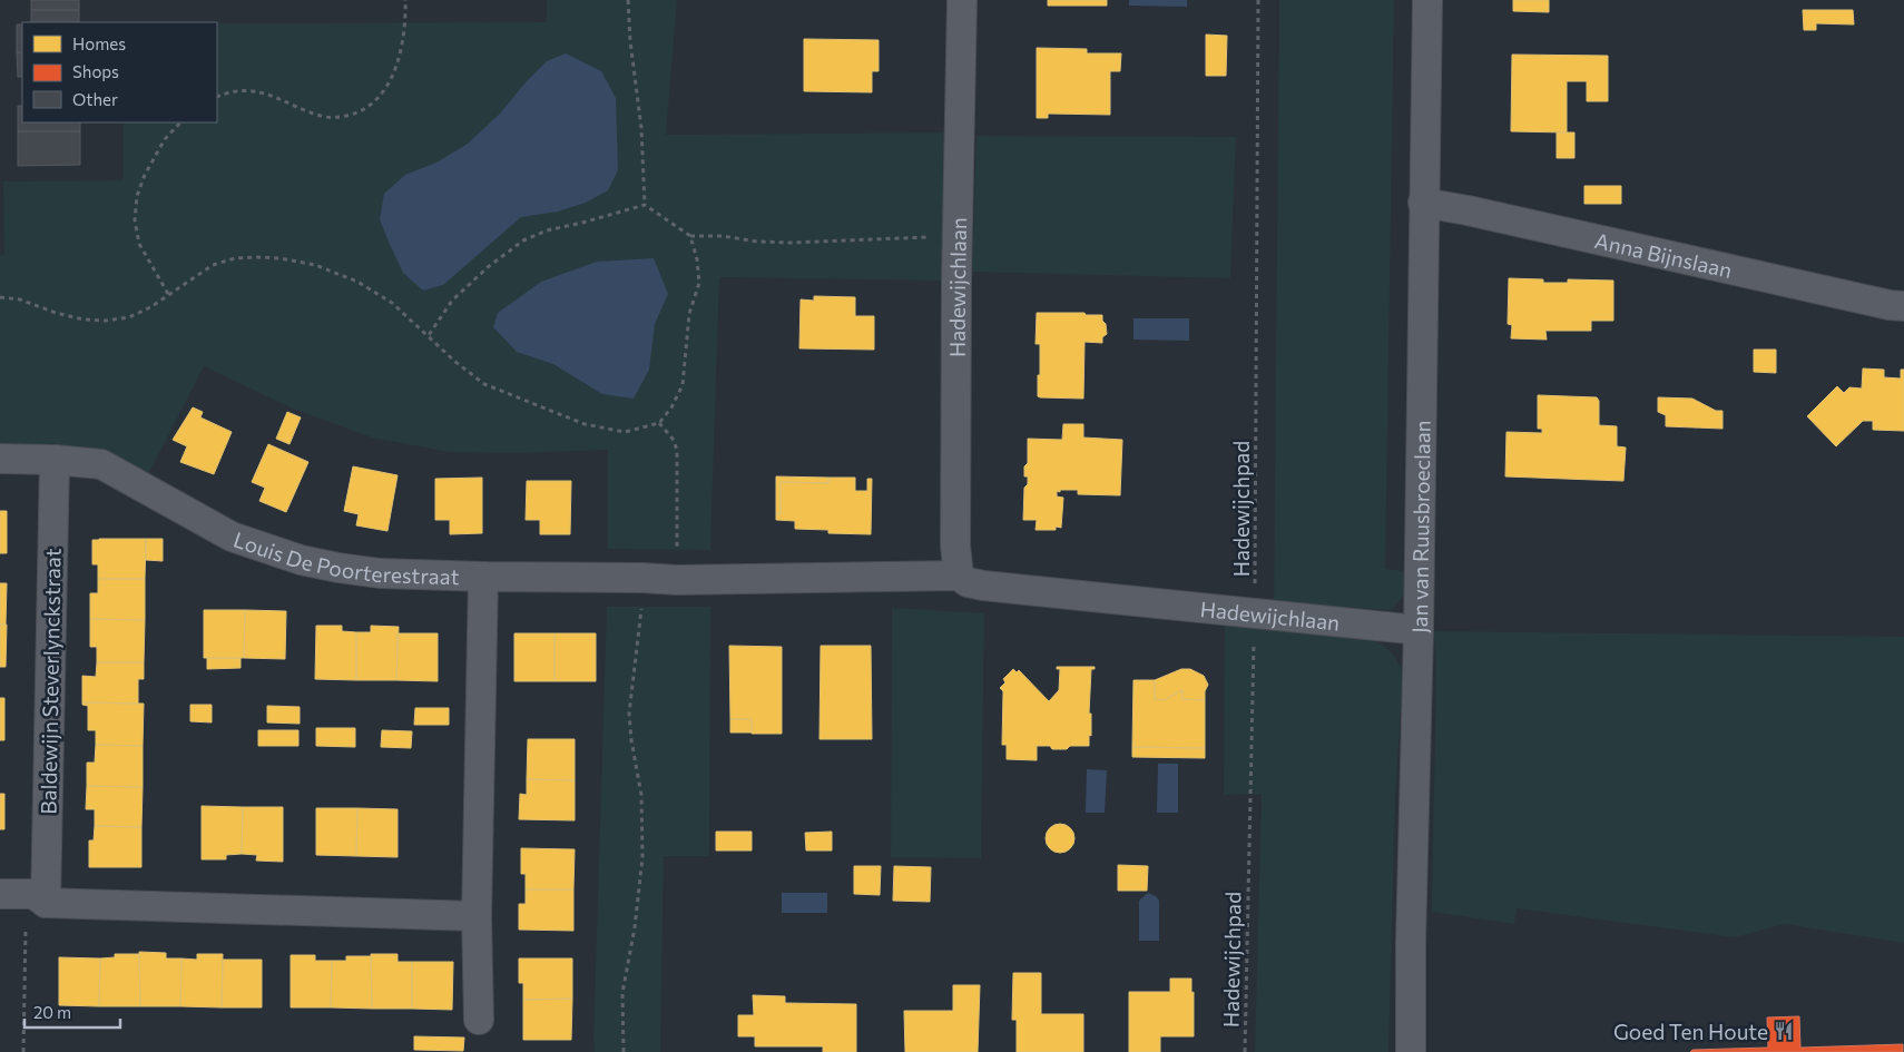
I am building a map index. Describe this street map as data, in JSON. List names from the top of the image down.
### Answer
{
  "streets": {
    "street": [
      "Anna Bijnslaan",
      "Hadewijchlaan",
      "Jan van Ruusbroeclaan",
      "Louis De Poorterestraat",
      "Baldewijn Steverlynckstraat"
    ],
    "path": ["Hadewijchpad"]
  },
  "crossings": [
    ["Anna Bijnslaan", "Jan van Ruusbroeclaan"],
    ["Hadewijchlaan", "Hadewijchpad"],
    ["Hadewijchlaan", "Jan van Ruusbroeclaan"],
    ["Hadewijchlaan", "Louis De Poorterestraat"],
    ["Louis De Poorterestraat", "Baldewijn Steverlynckstraat"]
  ],
  "places": {
    "restaurant": ["Goed Ten Houte"]
  },
  "legend": ["Homes", "Shops", "Other"],
  "scale_bar": "20 m"
}
